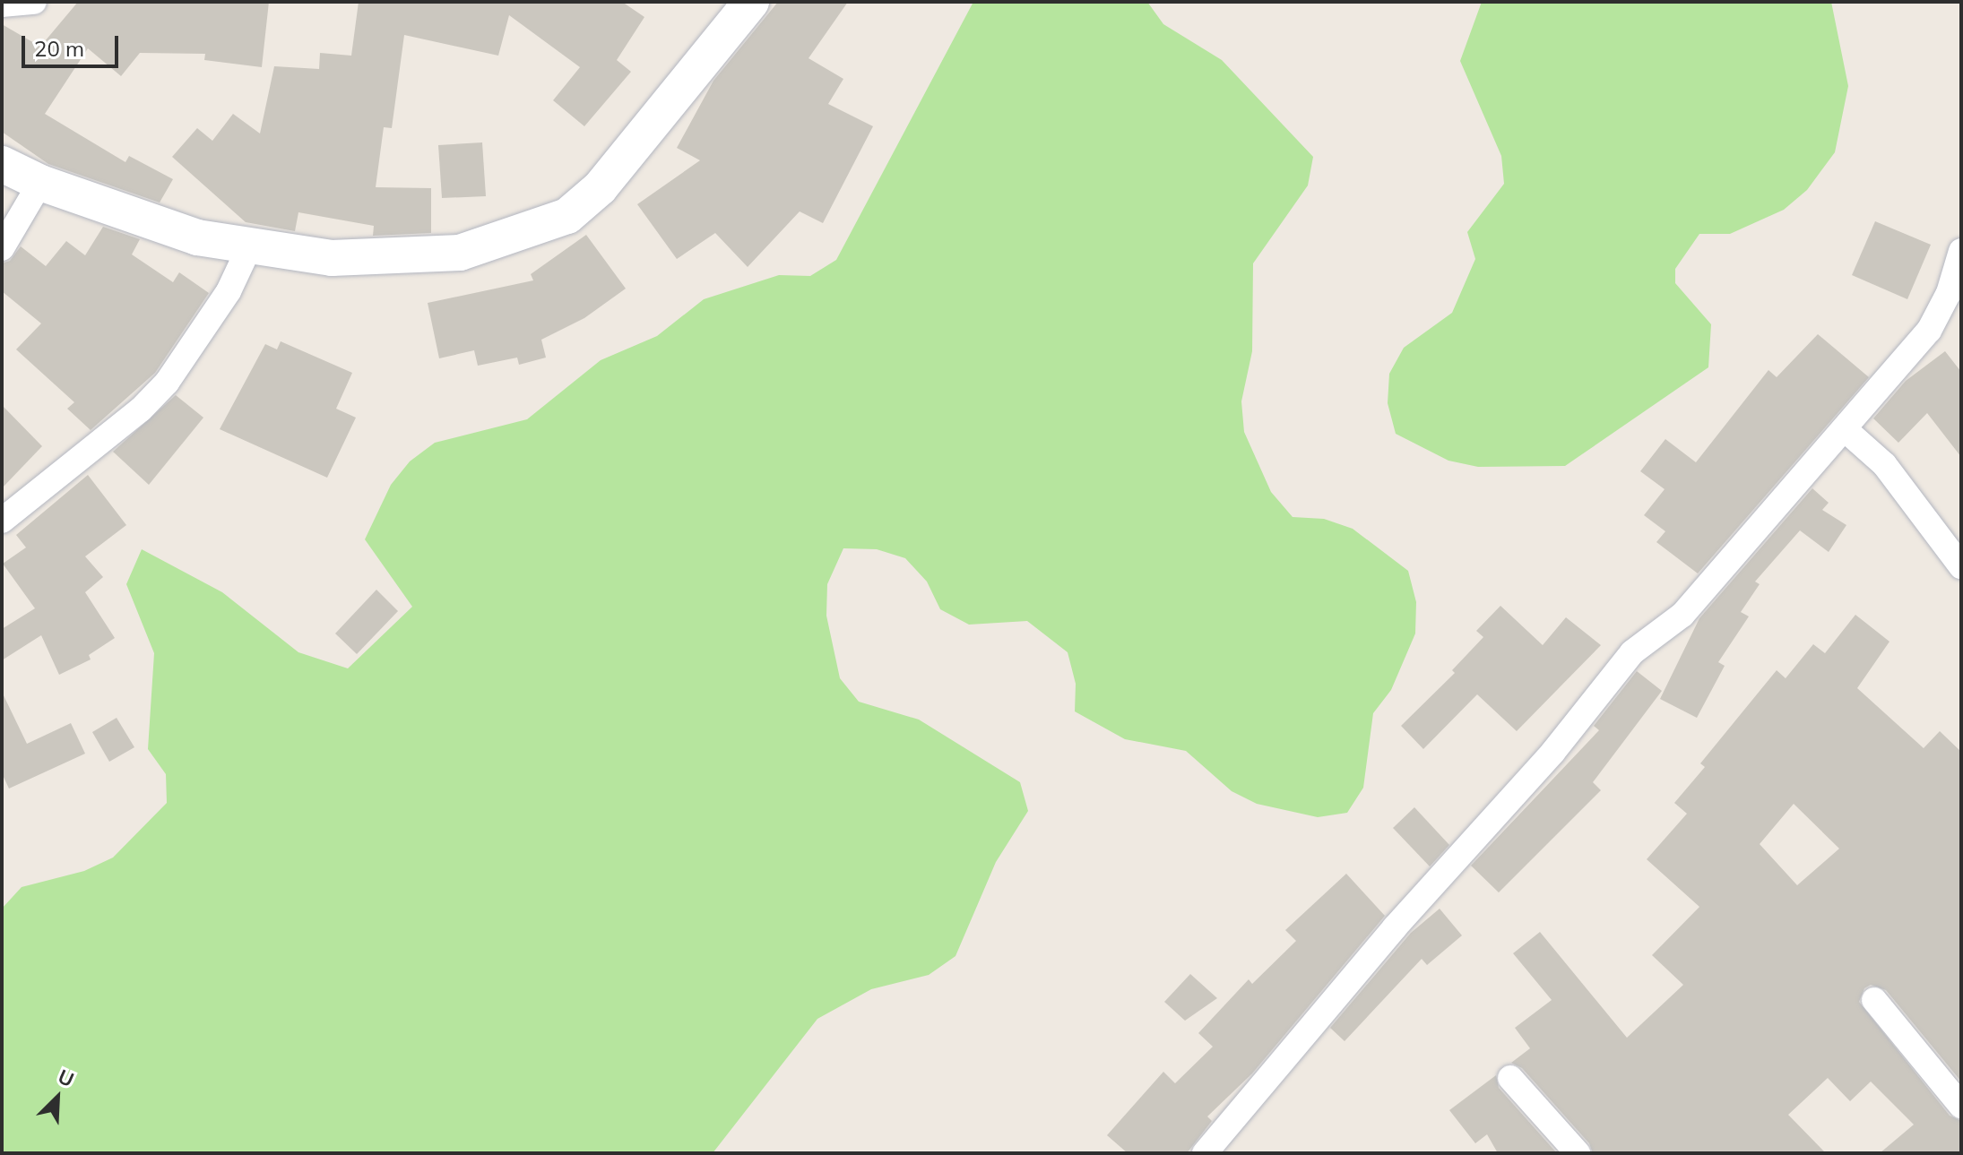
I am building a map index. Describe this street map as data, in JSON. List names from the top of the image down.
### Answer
{
  "scale_bar": "20 m",
  "north": "top right"
}
